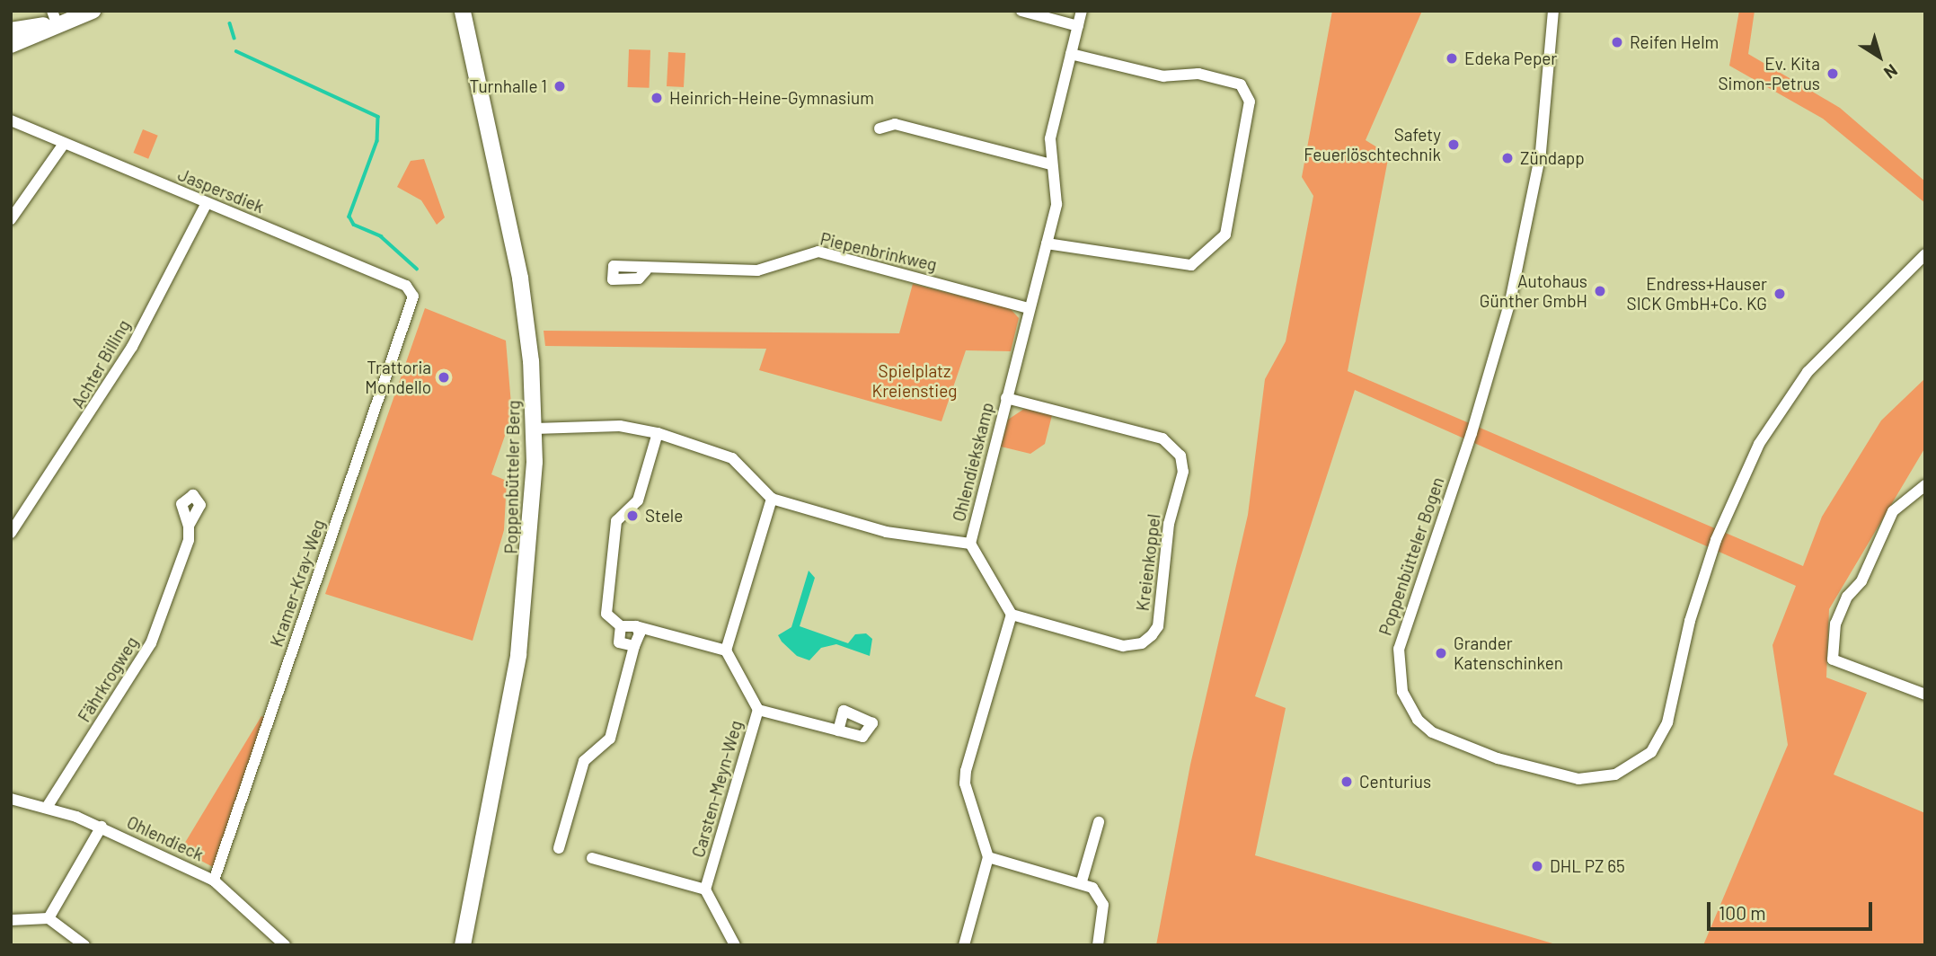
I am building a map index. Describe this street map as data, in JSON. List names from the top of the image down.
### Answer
{
  "streets": {
    "main road": ["Poppenbütteler Berg"],
    "street": [
      "Jaspersdiek",
      "Piepenbrinkweg",
      "Achter Billing",
      "Ohlendiekskamp",
      "Poppenbütteler Bogen",
      "Kreienkoppel",
      "Kramer-Kray-Weg",
      "Fährkrogweg",
      "Carsten-Meyn-Weg",
      "Ohlendieck"
    ]
  },
  "crossings": [
    ["Jaspersdiek", "Achter Billing"],
    ["Jaspersdiek", "Kramer-Kray-Weg"],
    ["Piepenbrinkweg", "Ohlendiekskamp"],
    ["Ohlendiekskamp", "Kreienkoppel"],
    ["Kramer-Kray-Weg", "Ohlendieck"],
    ["Fährkrogweg", "Ohlendieck"]
  ],
  "parks": ["Spielplatz Kreienstieg"],
  "places": [
    "Reifen Helm",
    "Edeka Peper",
    "Ev. Kita Simon-Petrus",
    "Turnhalle 1",
    "Heinrich-Heine-Gymnasium",
    "Safety Feuerlöschtechnik",
    "Zündapp",
    "Autohaus Günther GmbH",
    "Endress+Hauser SICK GmbH+Co. KG",
    "Trattoria Mondello",
    "Stele",
    "Grander Katenschinken",
    "Centurius",
    "DHL PZ 65"
  ],
  "scale_bar": "100 m",
  "north": "bottom right"
}
